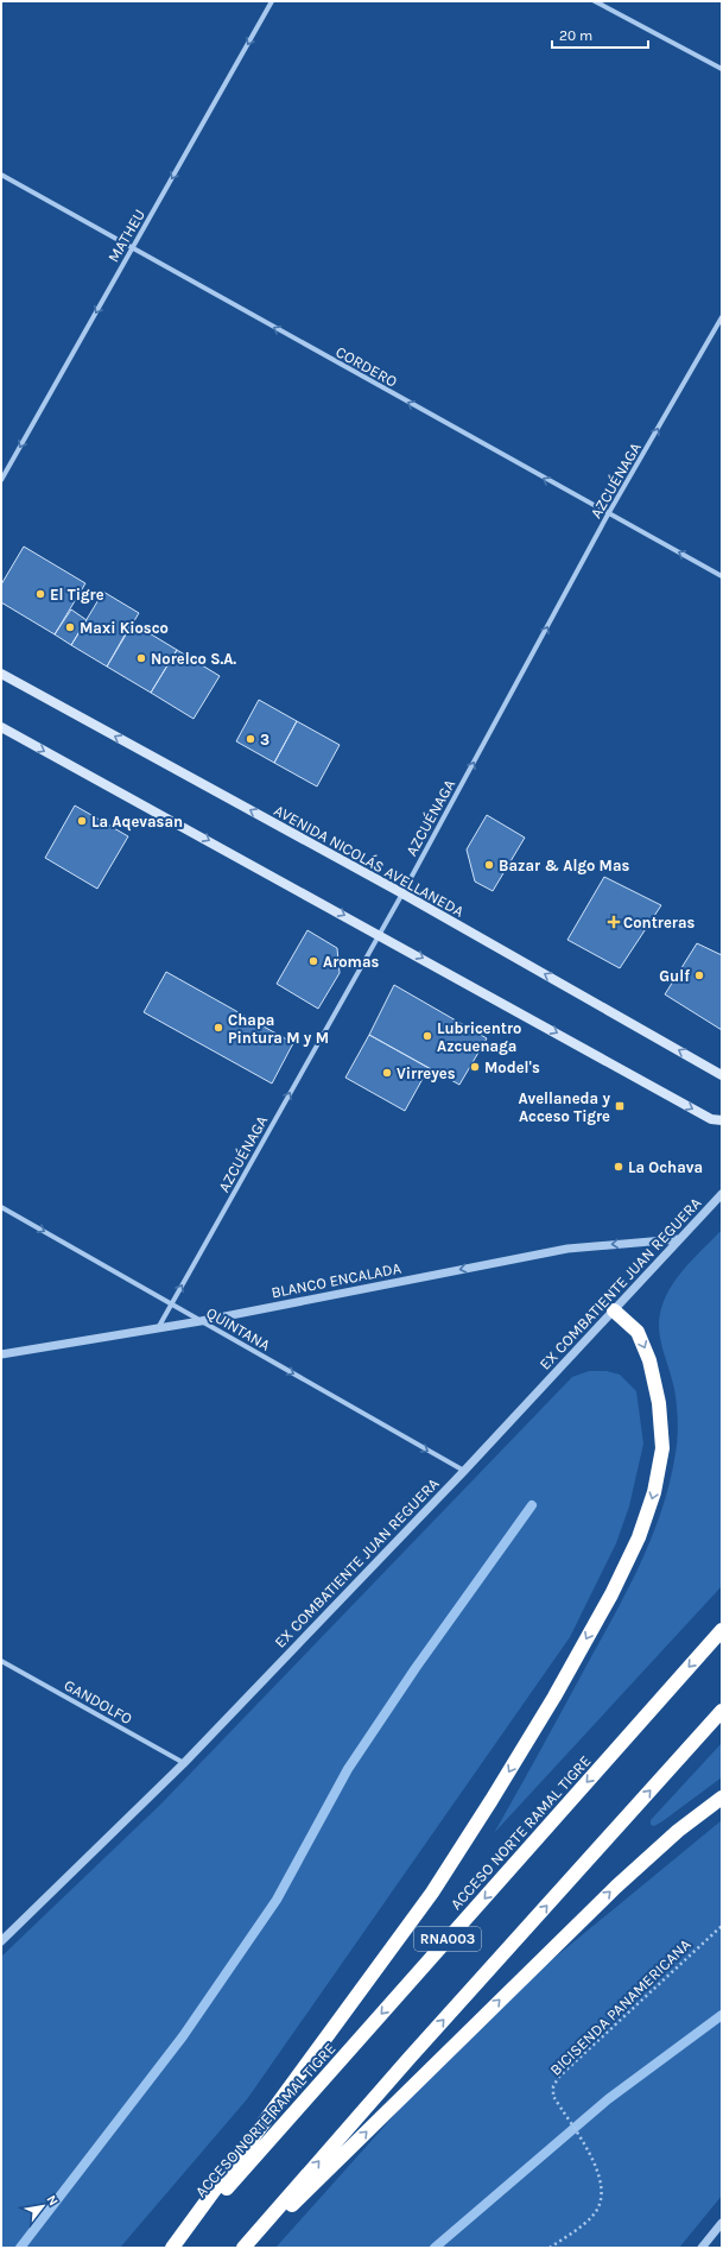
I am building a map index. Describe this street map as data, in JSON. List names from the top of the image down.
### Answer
{
  "streets": {
    "highway": ["ACCESO NORTE RAMAL TIGRE", "RNA003"],
    "main road": ["AVENIDA NICOLÁS AVELLANEDA"],
    "street": [
      "MATHEU",
      "CORDERO",
      "AZCUÉNAGA",
      "BLANCO ENCALADA",
      "EX COMBATIENTE JUAN REGUERA",
      "QUINTANA",
      "GANDOLFO"
    ],
    "path": ["BICISENDA PANAMERICANA"]
  },
  "crossings": [
    ["MATHEU", "CORDERO"],
    ["CORDERO", "AZCUÉNAGA"],
    ["AZCUÉNAGA", "AVENIDA NICOLÁS AVELLANEDA"],
    ["AZCUÉNAGA", "BLANCO ENCALADA"],
    ["AZCUÉNAGA", "QUINTANA"],
    ["BLANCO ENCALADA", "EX COMBATIENTE JUAN REGUERA"],
    ["BLANCO ENCALADA", "QUINTANA"],
    ["EX COMBATIENTE JUAN REGUERA", "QUINTANA"],
    ["EX COMBATIENTE JUAN REGUERA", "GANDOLFO"]
  ],
  "one_way": [
    "MATHEU",
    "CORDERO",
    "AZCUÉNAGA",
    "BLANCO ENCALADA",
    "QUINTANA"
  ],
  "places": {
    "other": [
      "El Tigre",
      "Maxi Kiosco",
      "Norelco S.A.",
      "3",
      "La Aqevasan",
      "Bazar & Algo Mas",
      "Aromas",
      "Gulf",
      "Chapa Pintura M y M",
      "Lubricentro Azcuenaga",
      "Model's",
      "Virreyes",
      "La Ochava"
    ],
    "health": ["Contreras"],
    "transit": ["Avellaneda y Acceso Tigre"]
  },
  "scale_bar": "20 m",
  "north": "top right"
}
